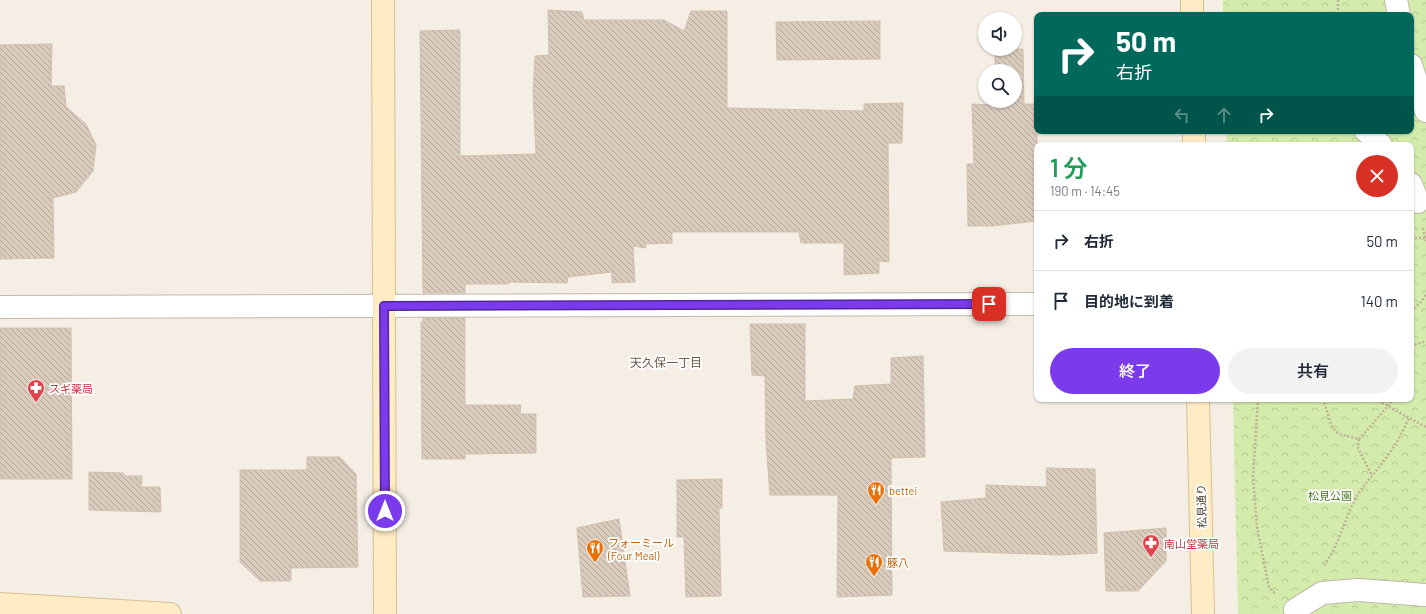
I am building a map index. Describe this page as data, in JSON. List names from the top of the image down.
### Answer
{
  "streets": {
    "street": ["松見通り"]
  },
  "districts": ["天久保一丁目"],
  "parks": ["松見公園"],
  "places": {
    "pharmacy": ["スギ薬局", "南山堂薬局"],
    "restaurant": ["bettei", "フォーミール (Four Meal)", "豚八"]
  },
  "page": {
    "turn": ["50 m", "右折"],
    "heading": ["1 分", "190 m · 14:45"],
    "list": [
      {
        "name": "右折",
        "value": "50 m"
      },
      {
        "name": "目的地に到着",
        "value": "140 m"
      }
    ],
    "buttons": ["終了", "共有"]
  }
}
